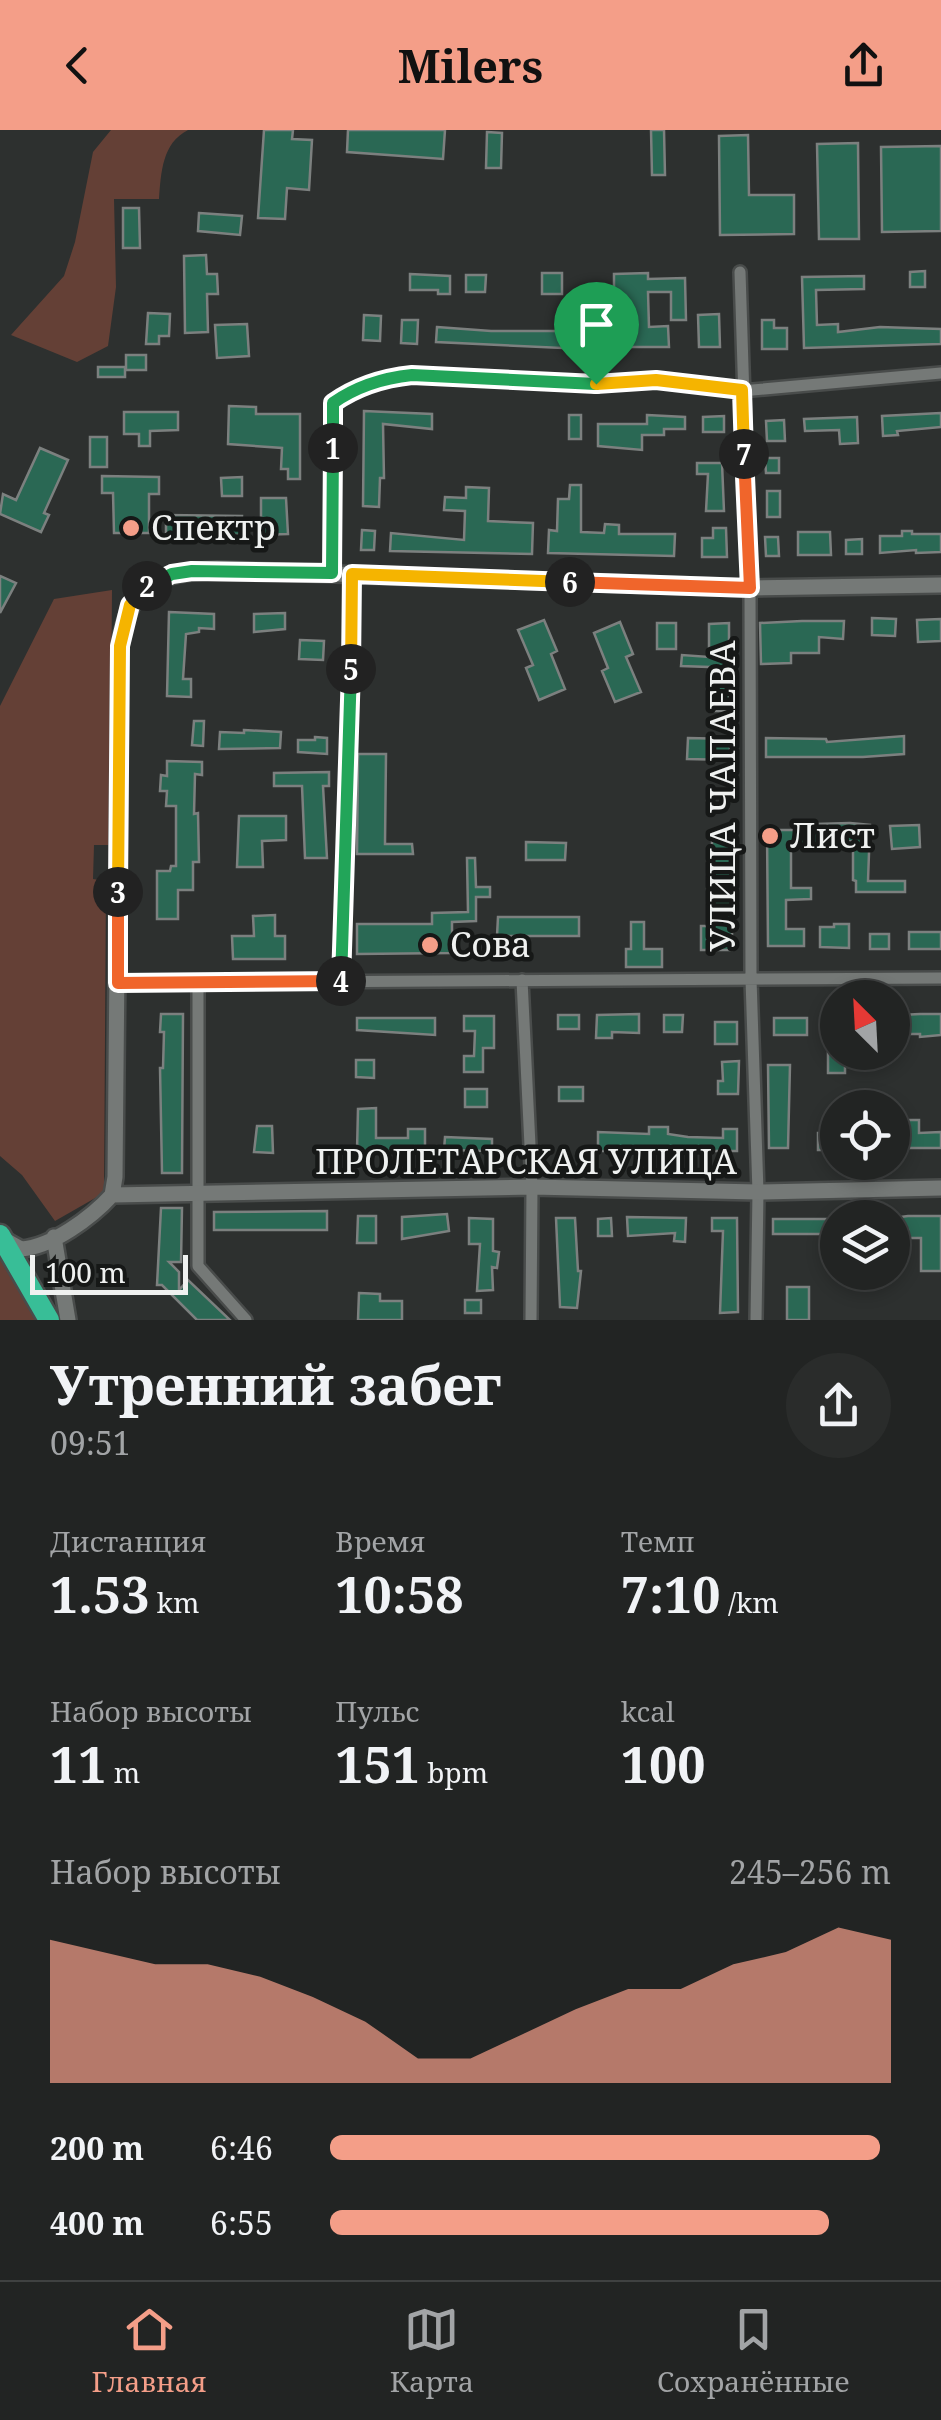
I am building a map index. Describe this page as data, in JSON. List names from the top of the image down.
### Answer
{
  "streets": {
    "main road": ["ПРОЛЕТАРСКАЯ УЛИЦА"],
    "street": ["УЛИЦА ЧАПАЕВА"]
  },
  "crossings": [
    ["УЛИЦА ЧАПАЕВА", "ПРОЛЕТАРСКАЯ УЛИЦА"]
  ],
  "places": ["Спектр", "Лист", "Сова"],
  "scale_bar": "100 m",
  "north": "top left",
  "page": {
    "header": "Milers",
    "pins": [
      "1",
      "7",
      "6",
      "2",
      "5",
      "3",
      "4"
    ],
    "scale": "100 m",
    "heading": ["Утренний забег", "09:51"],
    "stats": [
      ["Дистанция", "1.53 km"],
      ["Время", "10:58"],
      ["Темп", "7:10 /km"],
      ["Набор высоты", "11 m"],
      ["Пульс", "151 bpm"],
      ["kcal", "100"]
    ],
    "chart": ["Набор высоты", "245–256 m"],
    "list": [
      {
        "name": "200 m",
        "note": "6:46"
      },
      {
        "name": "400 m",
        "note": "6:55"
      }
    ],
    "tabs": ["Главная", "Карта", "Сохранённые"]
  }
}
